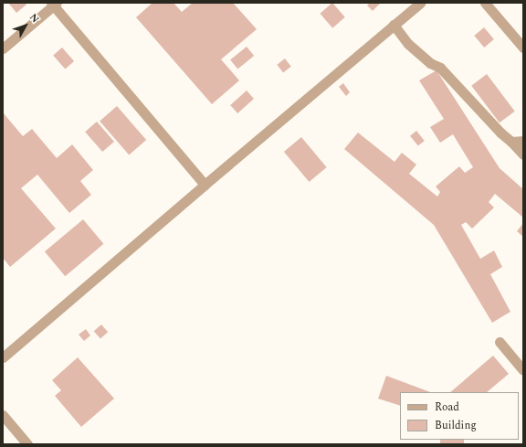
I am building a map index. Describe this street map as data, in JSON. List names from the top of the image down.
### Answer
{
  "legend": ["Road", "Building"],
  "north": "top right"
}
